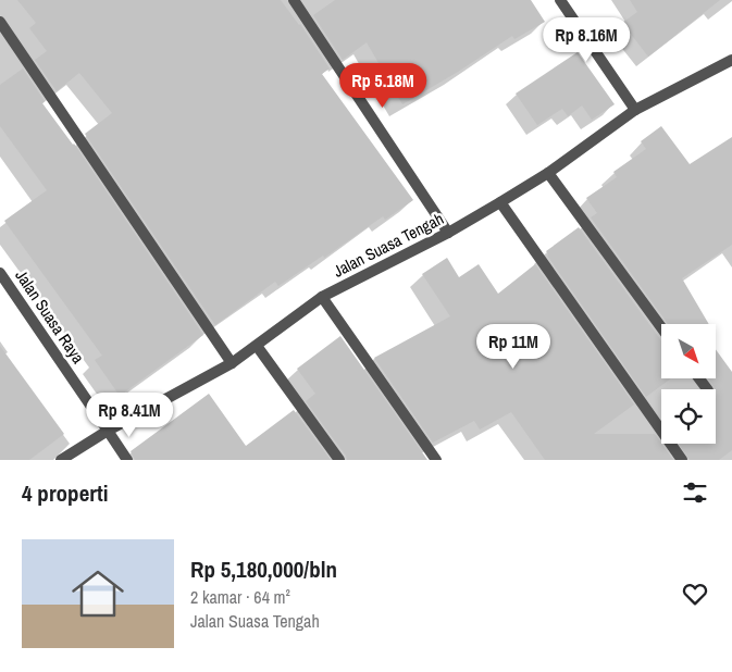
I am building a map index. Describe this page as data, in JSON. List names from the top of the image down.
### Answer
{
  "streets": {
    "street": ["Jalan Suasa Tengah", "Jalan Suasa Raya"]
  },
  "crossings": [
    ["Jalan Suasa Tengah", "Jalan Suasa Raya"]
  ],
  "north": "bottom right",
  "page": {
    "price": [
      "Rp 8.16M",
      "Rp 5.18M",
      "Rp 11M",
      "Rp 8.41M"
    ],
    "heading": "4 properti",
    "list": [
      {
        "name": "Rp 5,180,000/bln",
        "note": "2 kamar · 64 m² · Jalan Suasa Tengah"
      }
    ]
  }
}
